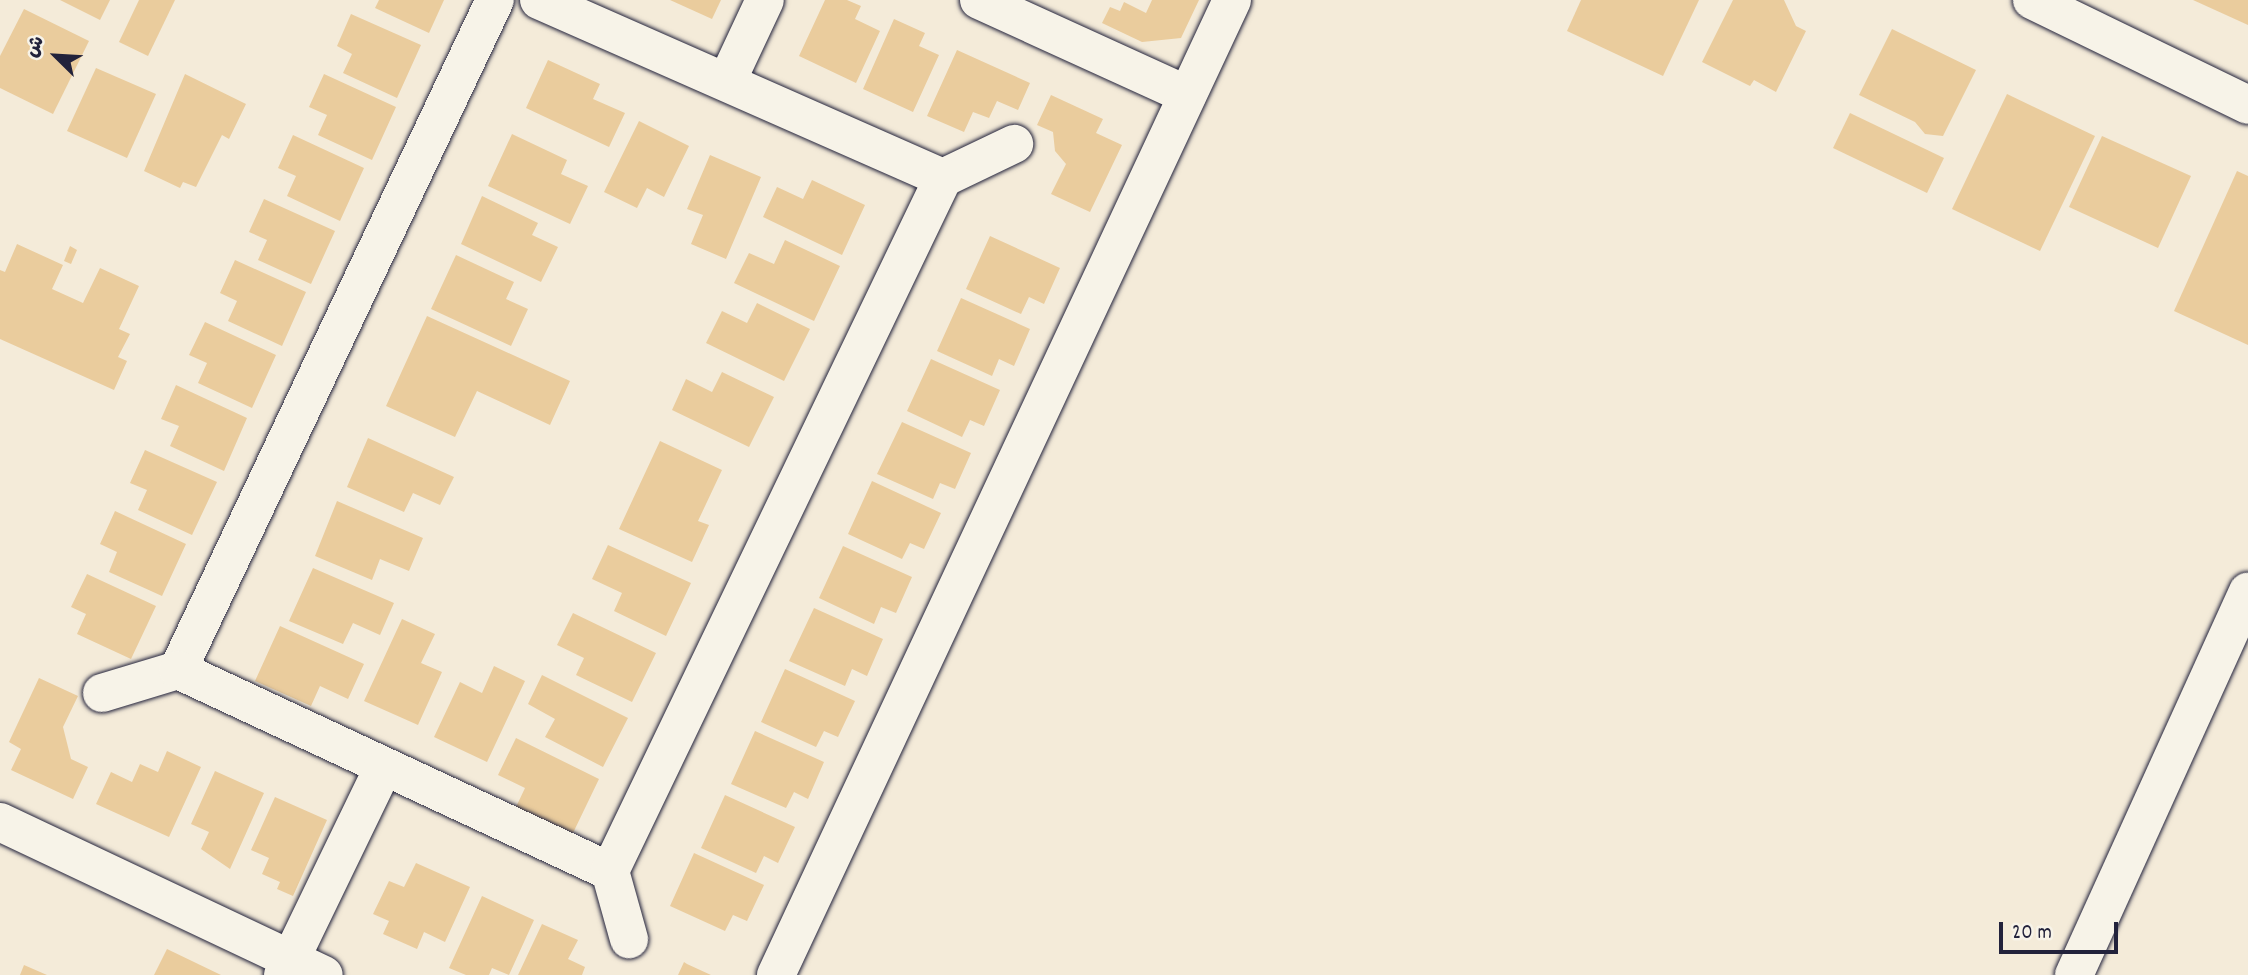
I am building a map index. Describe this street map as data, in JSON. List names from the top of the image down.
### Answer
{
  "scale_bar": "20 m",
  "north": "top left"
}
